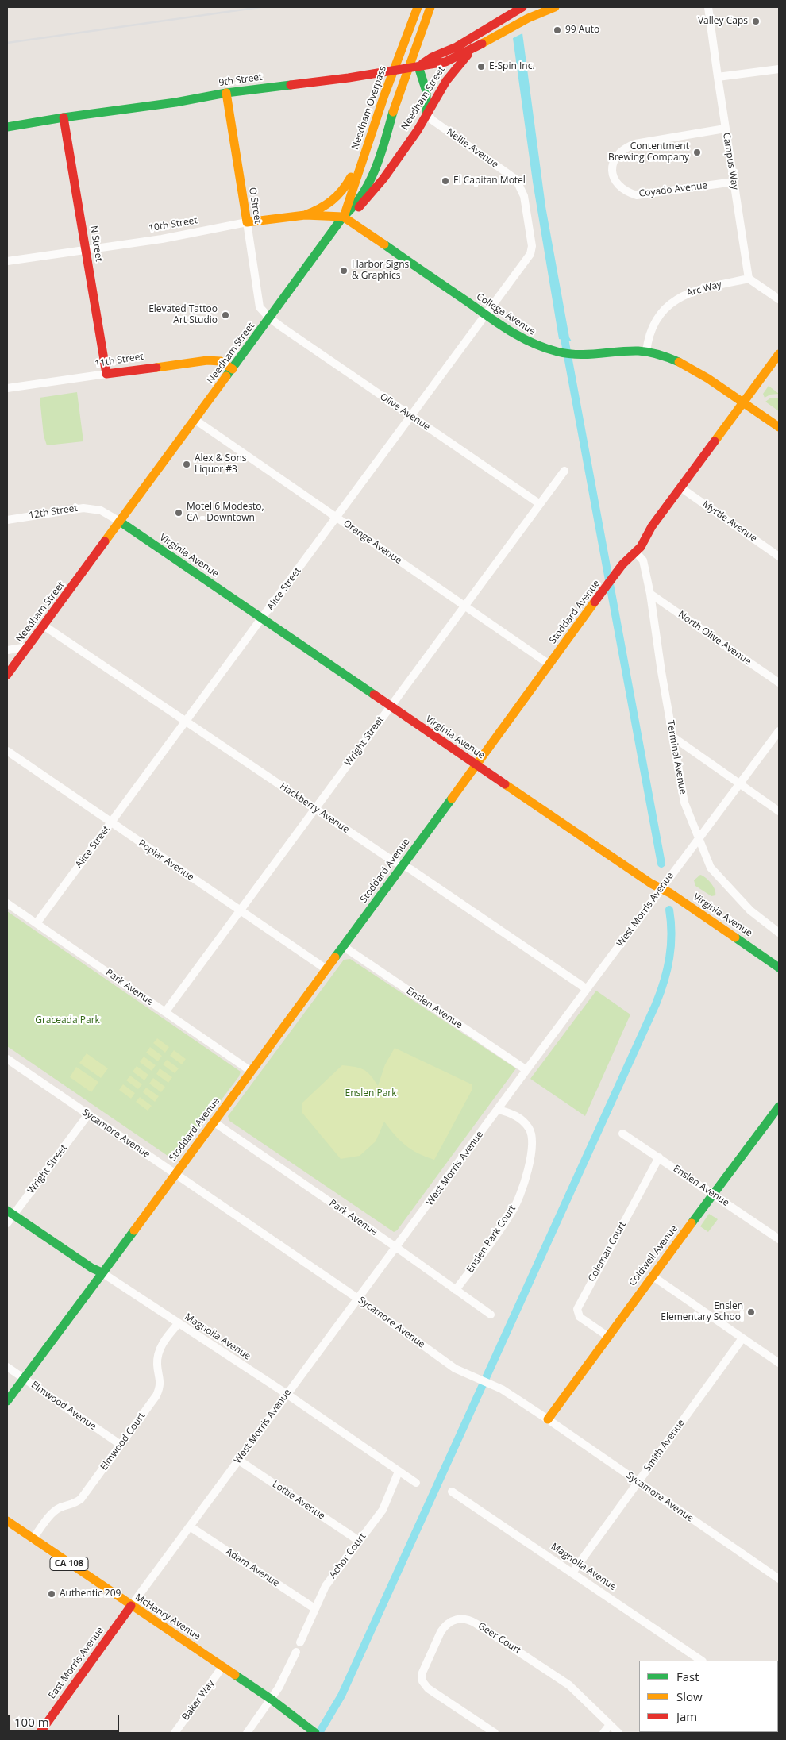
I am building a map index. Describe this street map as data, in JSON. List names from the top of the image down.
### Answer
{
  "streets": {
    "street": [
      "9th Street",
      "Needham Street",
      "Needham Overpass",
      "Nellie Avenue",
      "Campus Way",
      "Coyado Avenue",
      "O Street",
      "10th Street",
      "N Street",
      "Arc Way",
      "College Avenue",
      "11th Street",
      "Olive Avenue",
      "12th Street",
      "Myrtle Avenue",
      "Orange Avenue",
      "Virginia Avenue",
      "Alice Street",
      "Stoddard Avenue",
      "North Olive Avenue",
      "Wright Street",
      "Terminal Avenue",
      "Hackberry Avenue",
      "Poplar Avenue",
      "West Morris Avenue",
      "Park Avenue",
      "Enslen Avenue",
      "Sycamore Avenue",
      "Enslen Park Court",
      "Coleman Court",
      "Coldwell Avenue",
      "Magnolia Avenue",
      "Elmwood Avenue",
      "Elmwood Court",
      "Smith Avenue",
      "Lottie Avenue",
      "Achor Court",
      "CA 108",
      "Adam Avenue",
      "McHenry Avenue",
      "Geer Court",
      "East Morris Avenue",
      "Baker Way"
    ]
  },
  "crossings": [
    ["9th Street", "Needham Street"],
    ["9th Street", "O Street"],
    ["9th Street", "N Street"],
    ["Needham Street", "Needham Overpass"],
    ["Needham Street", "Nellie Avenue"],
    ["Needham Street", "O Street"],
    ["Needham Street", "10th Street"],
    ["Needham Street", "College Avenue"],
    ["Needham Street", "11th Street"],
    ["Needham Street", "Olive Avenue"],
    ["Needham Street", "12th Street"],
    ["Needham Street", "Orange Avenue"],
    ["Needham Street", "Virginia Avenue"],
    ["Needham Street", "Hackberry Avenue"],
    ["Needham Overpass", "10th Street"],
    ["Needham Overpass", "College Avenue"],
    ["Nellie Avenue", "Alice Street"],
    ["Campus Way", "Coyado Avenue"],
    ["Campus Way", "Arc Way"],
    ["O Street", "10th Street"],
    ["O Street", "Olive Avenue"],
    ["10th Street", "N Street"],
    ["10th Street", "College Avenue"],
    ["N Street", "11th Street"],
    ["Arc Way", "College Avenue"],
    ["College Avenue", "Alice Street"],
    ["College Avenue", "Stoddard Avenue"],
    ["Olive Avenue", "Alice Street"],
    ["Olive Avenue", "Wright Street"],
    ["12th Street", "Virginia Avenue"],
    ["Myrtle Avenue", "Stoddard Avenue"],
    ["Orange Avenue", "Alice Street"],
    ["Orange Avenue", "Stoddard Avenue"],
    ["Orange Avenue", "Wright Street"],
    ["Virginia Avenue", "Alice Street"],
    ["Virginia Avenue", "Stoddard Avenue"],
    ["Virginia Avenue", "Wright Street"],
    ["Virginia Avenue", "West Morris Avenue"],
    ["Alice Street", "Hackberry Avenue"],
    ["Alice Street", "Poplar Avenue"],
    ["Alice Street", "Park Avenue"],
    ["Stoddard Avenue", "Terminal Avenue"],
    ["Stoddard Avenue", "Hackberry Avenue"],
    ["Stoddard Avenue", "Poplar Avenue"],
    ["Stoddard Avenue", "Park Avenue"],
    ["Stoddard Avenue", "Enslen Avenue"],
    ["Stoddard Avenue", "Sycamore Avenue"],
    ["Stoddard Avenue", "Magnolia Avenue"],
    ["Stoddard Avenue", "Elmwood Avenue"],
    ["North Olive Avenue", "Terminal Avenue"],
    ["Wright Street", "Hackberry Avenue"],
    ["Wright Street", "Poplar Avenue"],
    ["Wright Street", "Park Avenue"],
    ["Wright Street", "Sycamore Avenue"],
    ["Wright Street", "Magnolia Avenue"],
    ["Terminal Avenue", "West Morris Avenue"],
    ["Hackberry Avenue", "West Morris Avenue"],
    ["West Morris Avenue", "Park Avenue"],
    ["West Morris Avenue", "Enslen Avenue"],
    ["West Morris Avenue", "Sycamore Avenue"],
    ["West Morris Avenue", "Enslen Park Court"],
    ["West Morris Avenue", "Magnolia Avenue"],
    ["West Morris Avenue", "Lottie Avenue"],
    ["West Morris Avenue", "Adam Avenue"],
    ["West Morris Avenue", "McHenry Avenue"],
    ["West Morris Avenue", "East Morris Avenue"],
    ["Park Avenue", "Enslen Park Court"],
    ["Enslen Avenue", "Coleman Court"],
    ["Enslen Avenue", "Coldwell Avenue"],
    ["Sycamore Avenue", "Coldwell Avenue"],
    ["Sycamore Avenue", "Smith Avenue"],
    ["Coleman Court", "Coldwell Avenue"],
    ["Magnolia Avenue", "Elmwood Court"],
    ["Magnolia Avenue", "Smith Avenue"],
    ["Magnolia Avenue", "Achor Court"],
    ["Elmwood Avenue", "Elmwood Court"],
    ["Elmwood Court", "McHenry Avenue"],
    ["Lottie Avenue", "Achor Court"],
    ["Achor Court", "Adam Avenue"],
    ["McHenry Avenue", "East Morris Avenue"],
    ["McHenry Avenue", "Baker Way"]
  ],
  "parks": ["Graceada Park", "Enslen Park"],
  "places": [
    "Valley Caps",
    "99 Auto",
    "E-Spin Inc.",
    "Contentment Brewing Company",
    "El Capitan Motel",
    "Harbor Signs & Graphics",
    "Elevated Tattoo Art Studio",
    "Alex & Sons Liquor #3",
    "Motel 6 Modesto, CA - Downtown",
    "Enslen Elementary School",
    "Authentic 209"
  ],
  "legend": ["Fast", "Slow", "Jam"],
  "scale_bar": "100 m"
}
